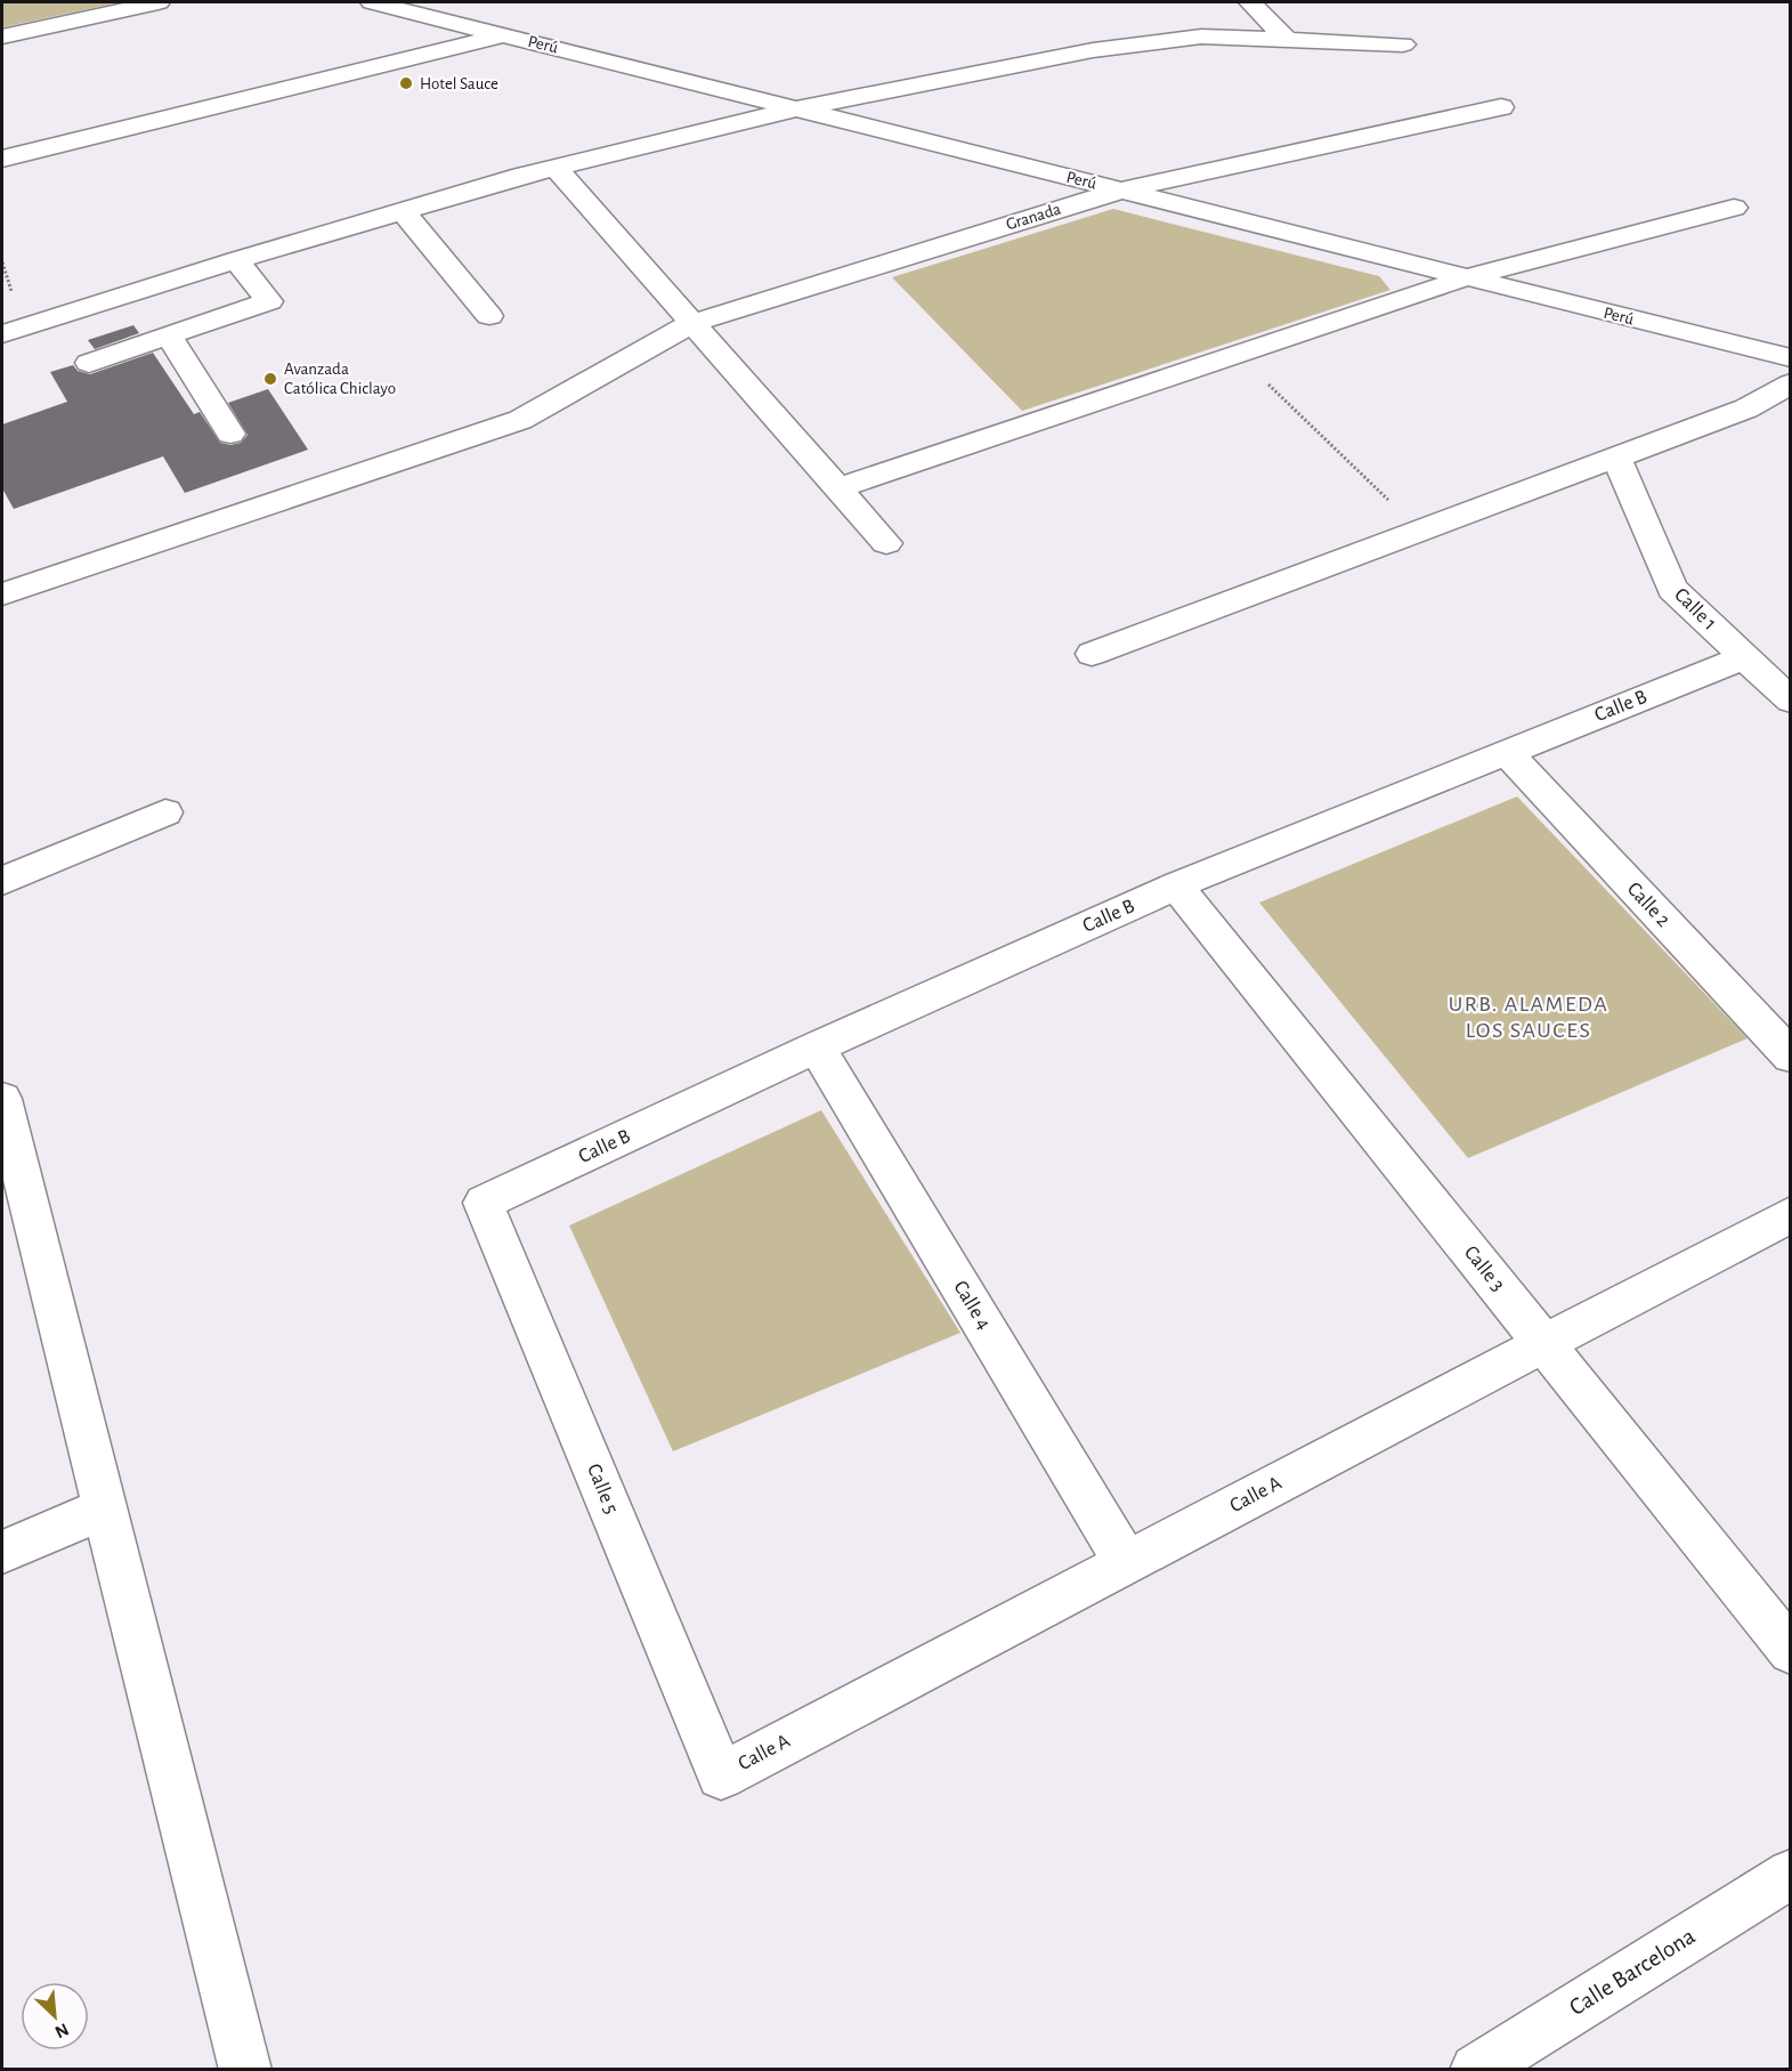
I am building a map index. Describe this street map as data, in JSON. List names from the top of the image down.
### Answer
{
  "streets": {
    "street": [
      "Perú",
      "Granada",
      "Calle 1",
      "Calle B",
      "Calle 2",
      "Calle 3",
      "Calle 4",
      "Calle 5",
      "Calle A",
      "Calle Barcelona"
    ]
  },
  "crossings": [
    ["Perú", "Granada"],
    ["Calle 1", "Calle B"],
    ["Calle B", "Calle 2"],
    ["Calle B", "Calle 3"],
    ["Calle B", "Calle 4"],
    ["Calle B", "Calle 5"],
    ["Calle 3", "Calle A"],
    ["Calle 4", "Calle A"],
    ["Calle 5", "Calle A"]
  ],
  "districts": ["URB. ALAMEDA LOS SAUCES"],
  "places": ["Hotel Sauce", "Avanzada Católica Chiclayo"],
  "north": "bottom right"
}
